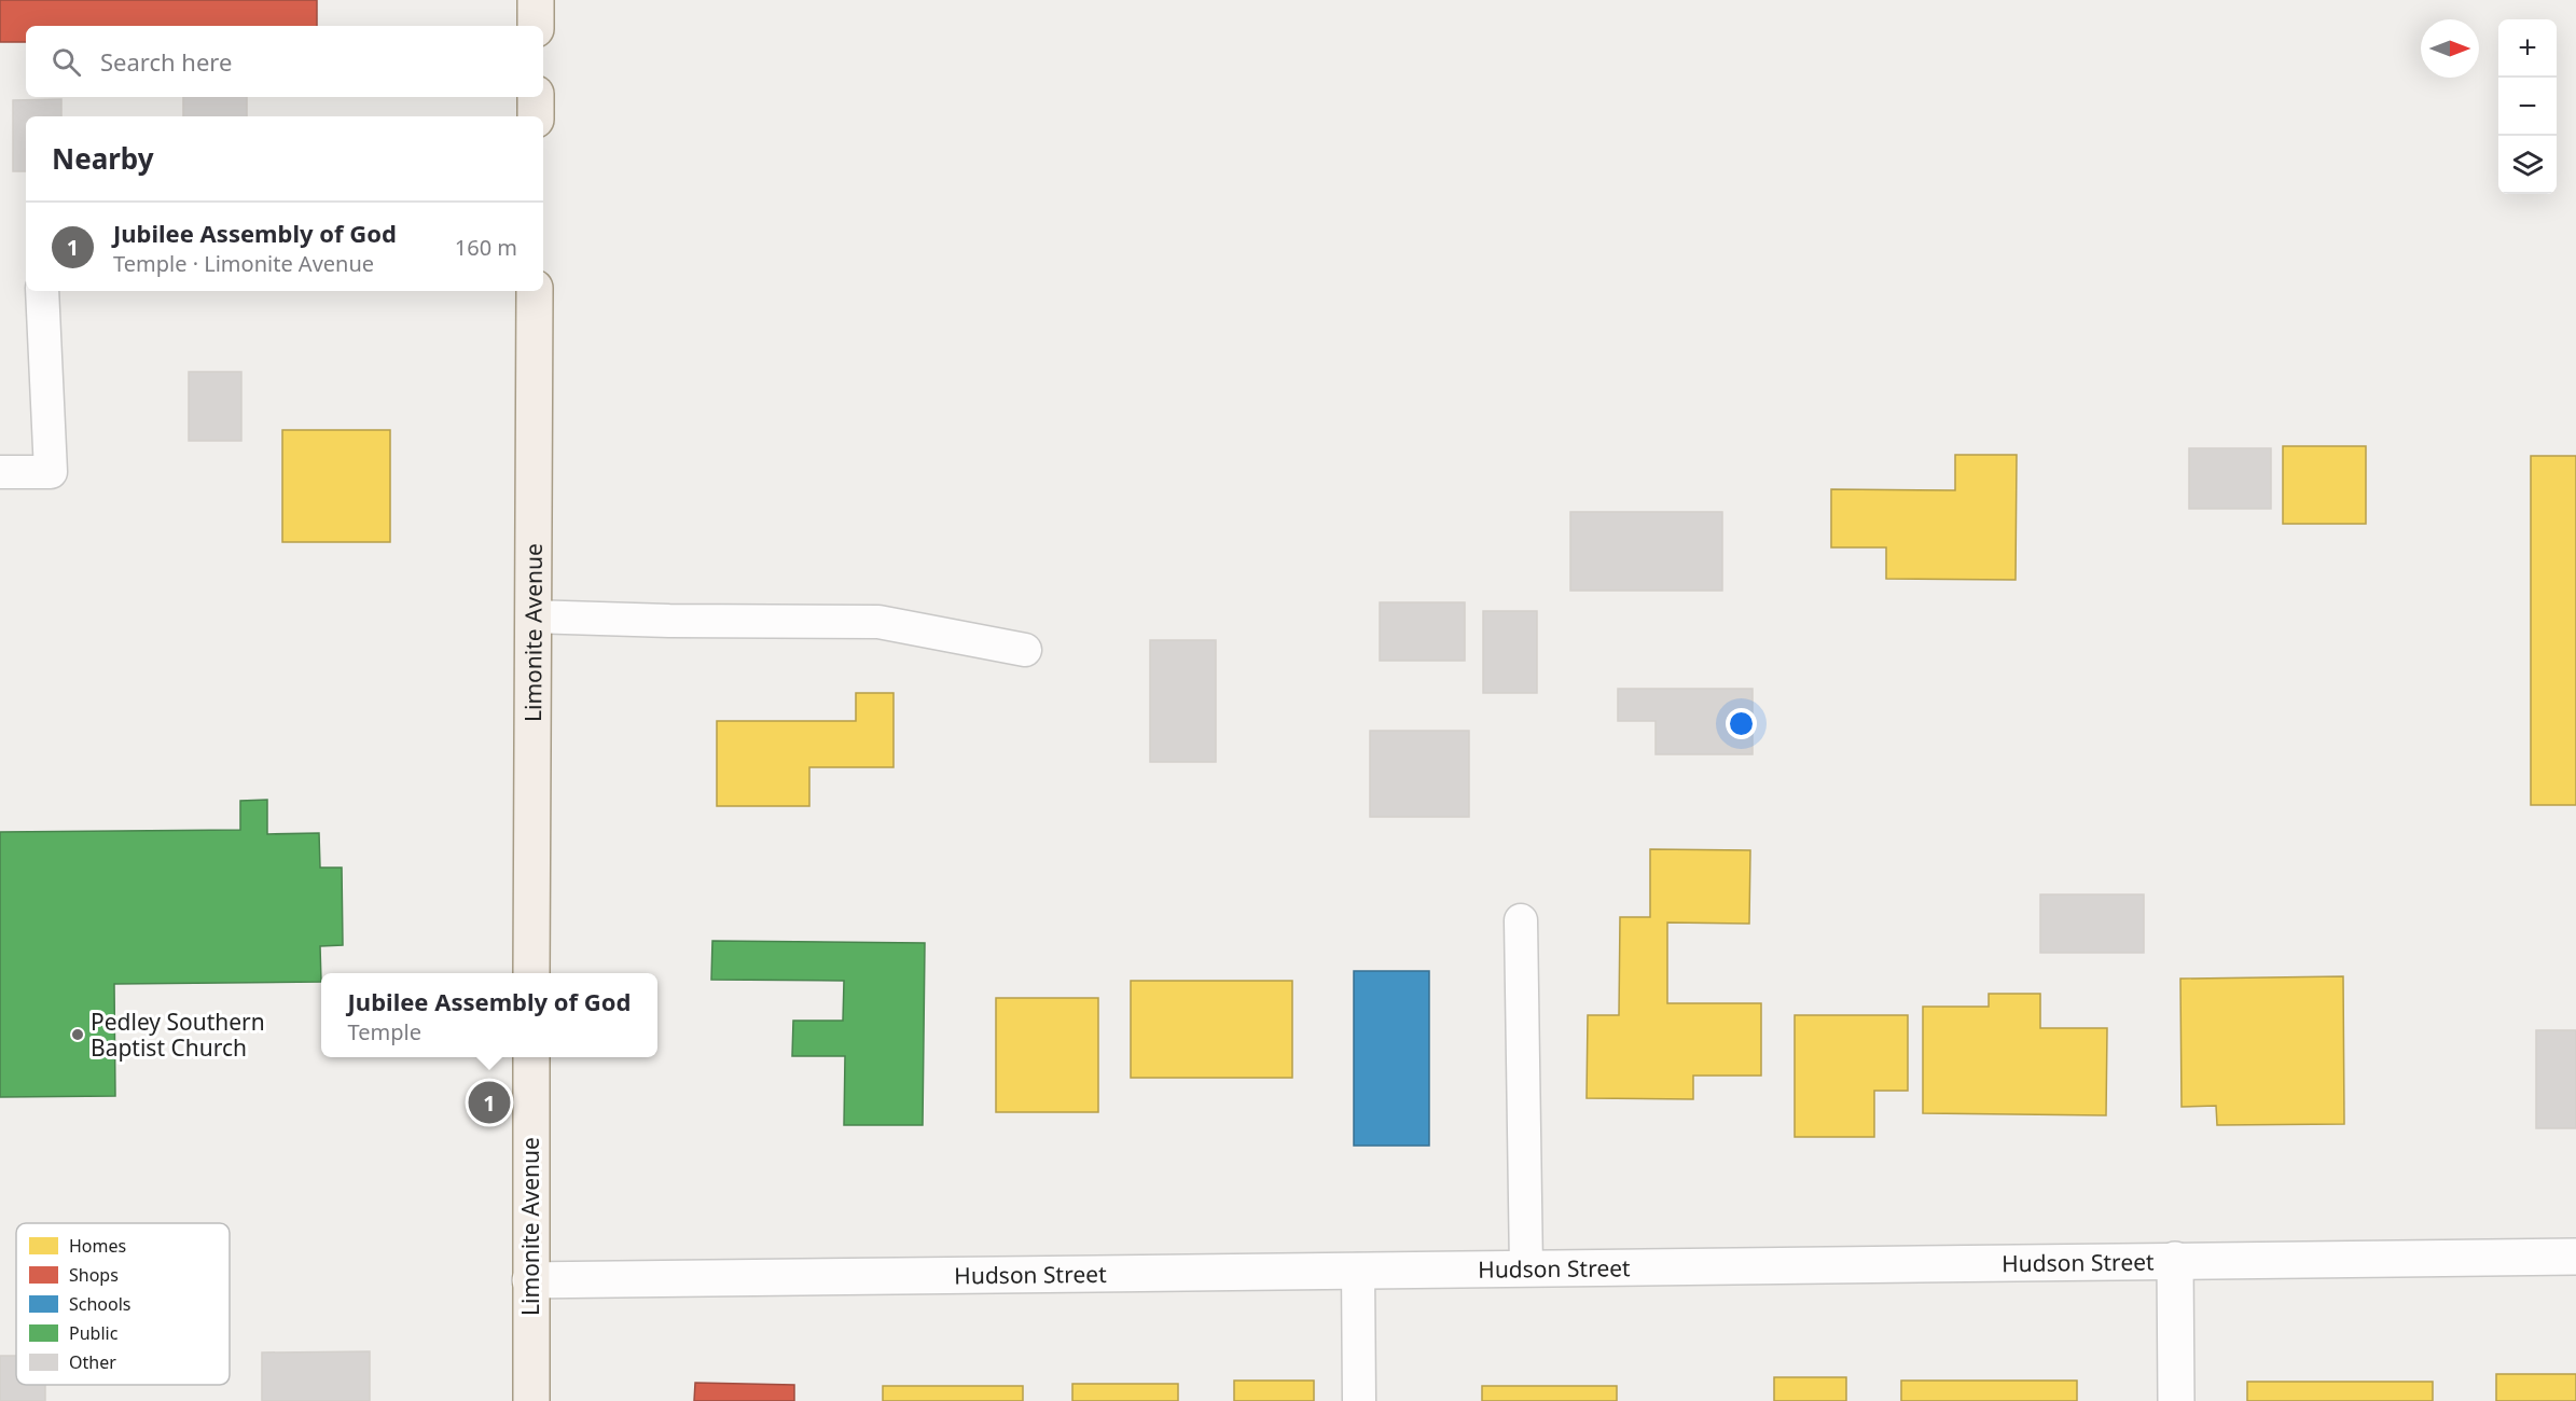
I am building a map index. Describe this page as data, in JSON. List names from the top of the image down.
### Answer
{
  "streets": {
    "main road": ["Limonite Avenue"],
    "street": ["Hudson Street"]
  },
  "crossings": [
    ["Limonite Avenue", "Hudson Street"]
  ],
  "places": ["Pedley Southern Baptist Church"],
  "legend": [
    "Homes",
    "Shops",
    "Schools",
    "Public",
    "Other"
  ],
  "north": "right",
  "page": {
    "map_buttons": ["+", "−"],
    "search": "Search here",
    "heading": "Nearby",
    "list": [
      {
        "mark": "1",
        "name": "Jubilee Assembly of God",
        "note": "Temple · Limonite Avenue",
        "value": "160 m"
      }
    ],
    "popup": ["Jubilee Assembly of God", "Temple"],
    "pins": "1"
  }
}
